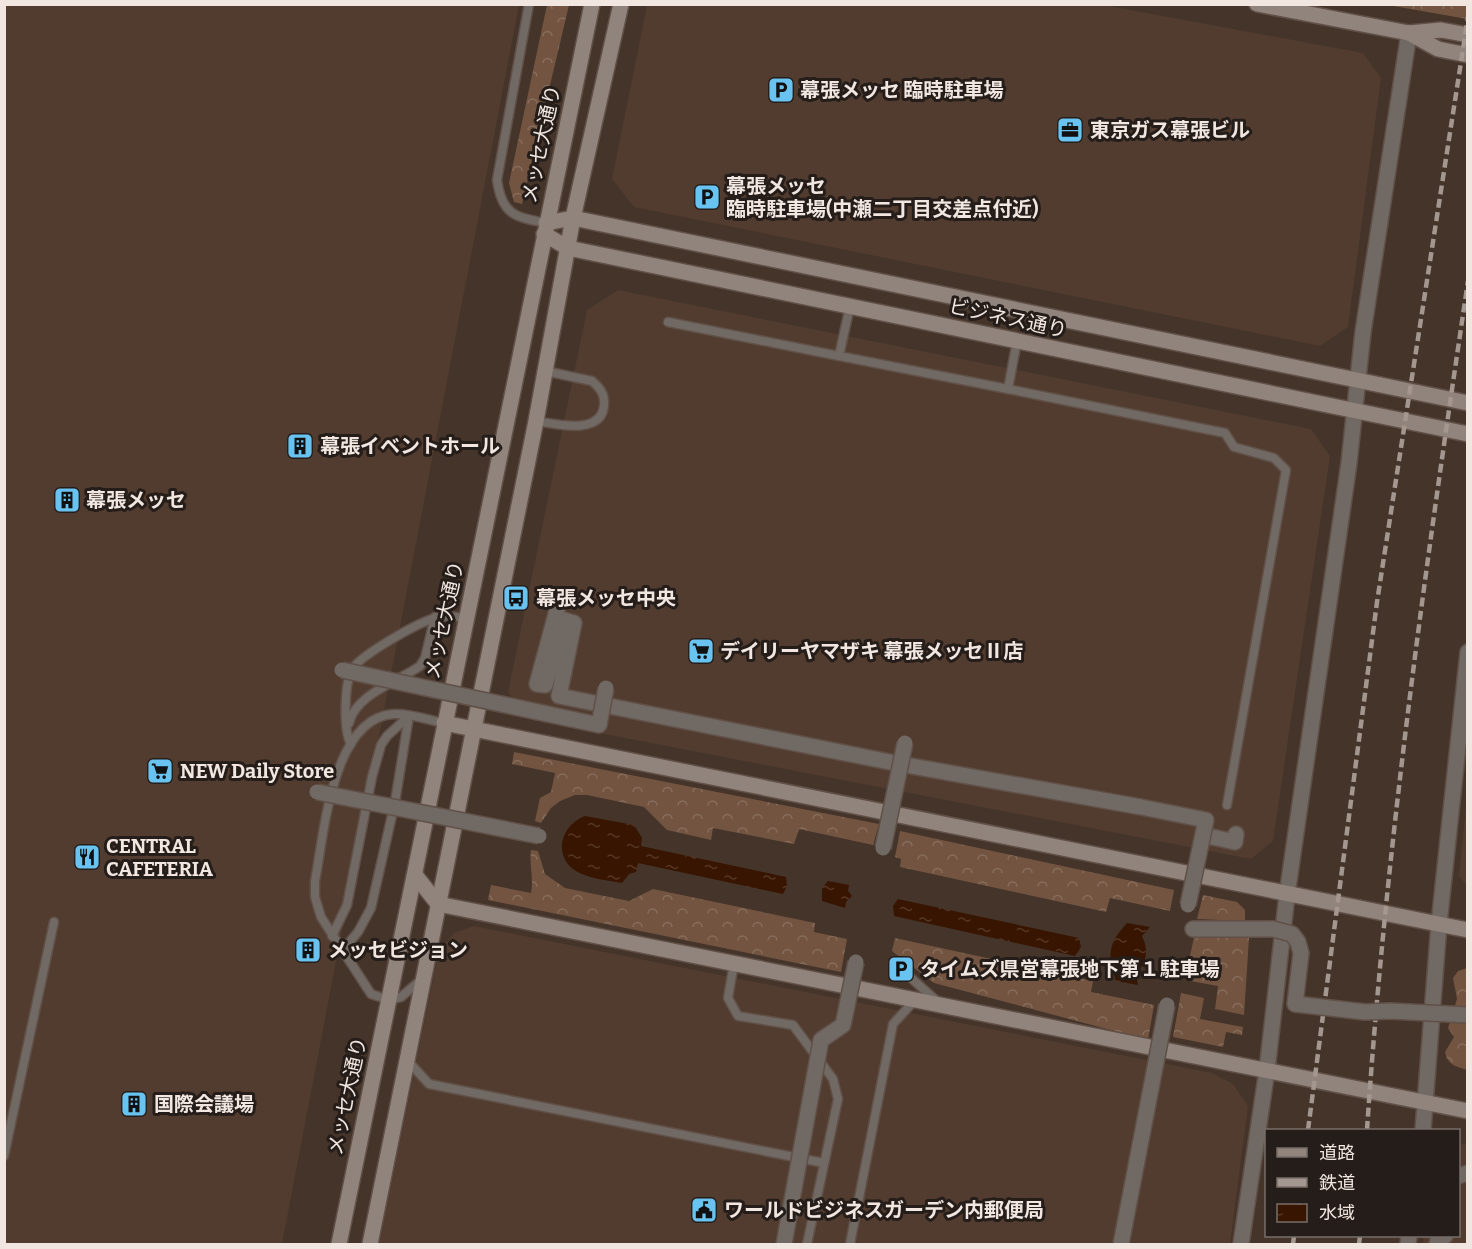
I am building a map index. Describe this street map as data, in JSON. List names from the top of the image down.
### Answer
{
  "streets": {
    "street": ["メッセ大通り", "ビジネス通り"]
  },
  "crossings": [
    ["メッセ大通り", "ビジネス通り"]
  ],
  "places": {
    "parking": ["幕張メッセ 臨時駐車場", "幕張メッセ 臨時駐車場(中瀬二丁目交差点付近)", "タイムズ県営幕張地下第１駐車場"],
    "office": ["東京ガス幕張ビル"],
    "building": [
      "幕張イベントホール",
      "幕張メッセ",
      "メッセビジョン",
      "国際会議場"
    ],
    "bus stop": ["幕張メッセ中央"],
    "supermarket": ["デイリーヤマザキ 幕張メッセⅡ店", "NEW Daily Store"],
    "restaurant": ["CENTRAL CAFETERIA"],
    "public building": ["ワールドビジネスガーデン内郵便局"]
  },
  "legend": ["道路", "鉄道", "水域"]
}
